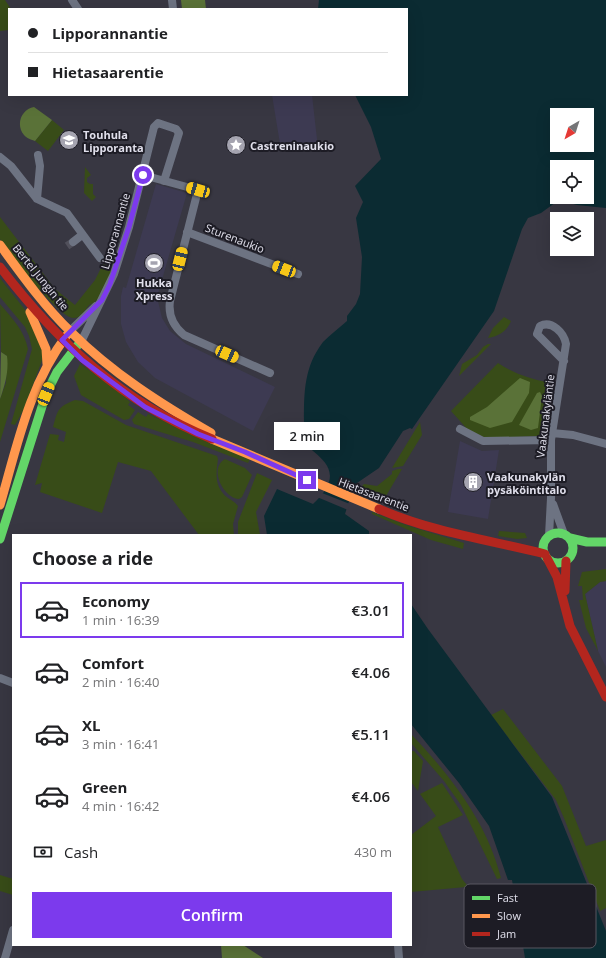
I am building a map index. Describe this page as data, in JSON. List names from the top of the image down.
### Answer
{
  "streets": {
    "street": [
      "Lipporannantie",
      "Sturenaukio",
      "Bertel Jungin tie",
      "Vaakunakyläntie",
      "Hietasaarentie"
    ]
  },
  "crossings": [
    ["Lipporannantie", "Bertel Jungin tie"],
    ["Lipporannantie", "Hietasaarentie"],
    ["Bertel Jungin tie", "Hietasaarentie"],
    ["Vaakunakyläntie", "Hietasaarentie"]
  ],
  "places": {
    "school or university": ["Touhula Lipporanta"],
    "place": ["Castreninaukio"],
    "sports": ["Hukka Xpress"],
    "building": ["Vaakunakylän pysäköintitalo"]
  },
  "legend": ["Fast", "Slow", "Jam"],
  "north": "bottom left",
  "page": {
    "banner": ["Lipporannantie", "Hietasaarentie"],
    "bubble": "2 min",
    "heading": "Choose a ride",
    "list": [
      {
        "name": "Economy",
        "note": "1 min · 16:39",
        "value": "€3.01"
      },
      {
        "name": "Comfort",
        "note": "2 min · 16:40",
        "value": "€4.06"
      },
      {
        "name": "XL",
        "note": "3 min · 16:41",
        "value": "€5.11"
      },
      {
        "name": "Green",
        "note": "4 min · 16:42",
        "value": "€4.06"
      }
    ],
    "pay": ["Cash", "430 m"],
    "buttons": "Confirm"
  }
}
